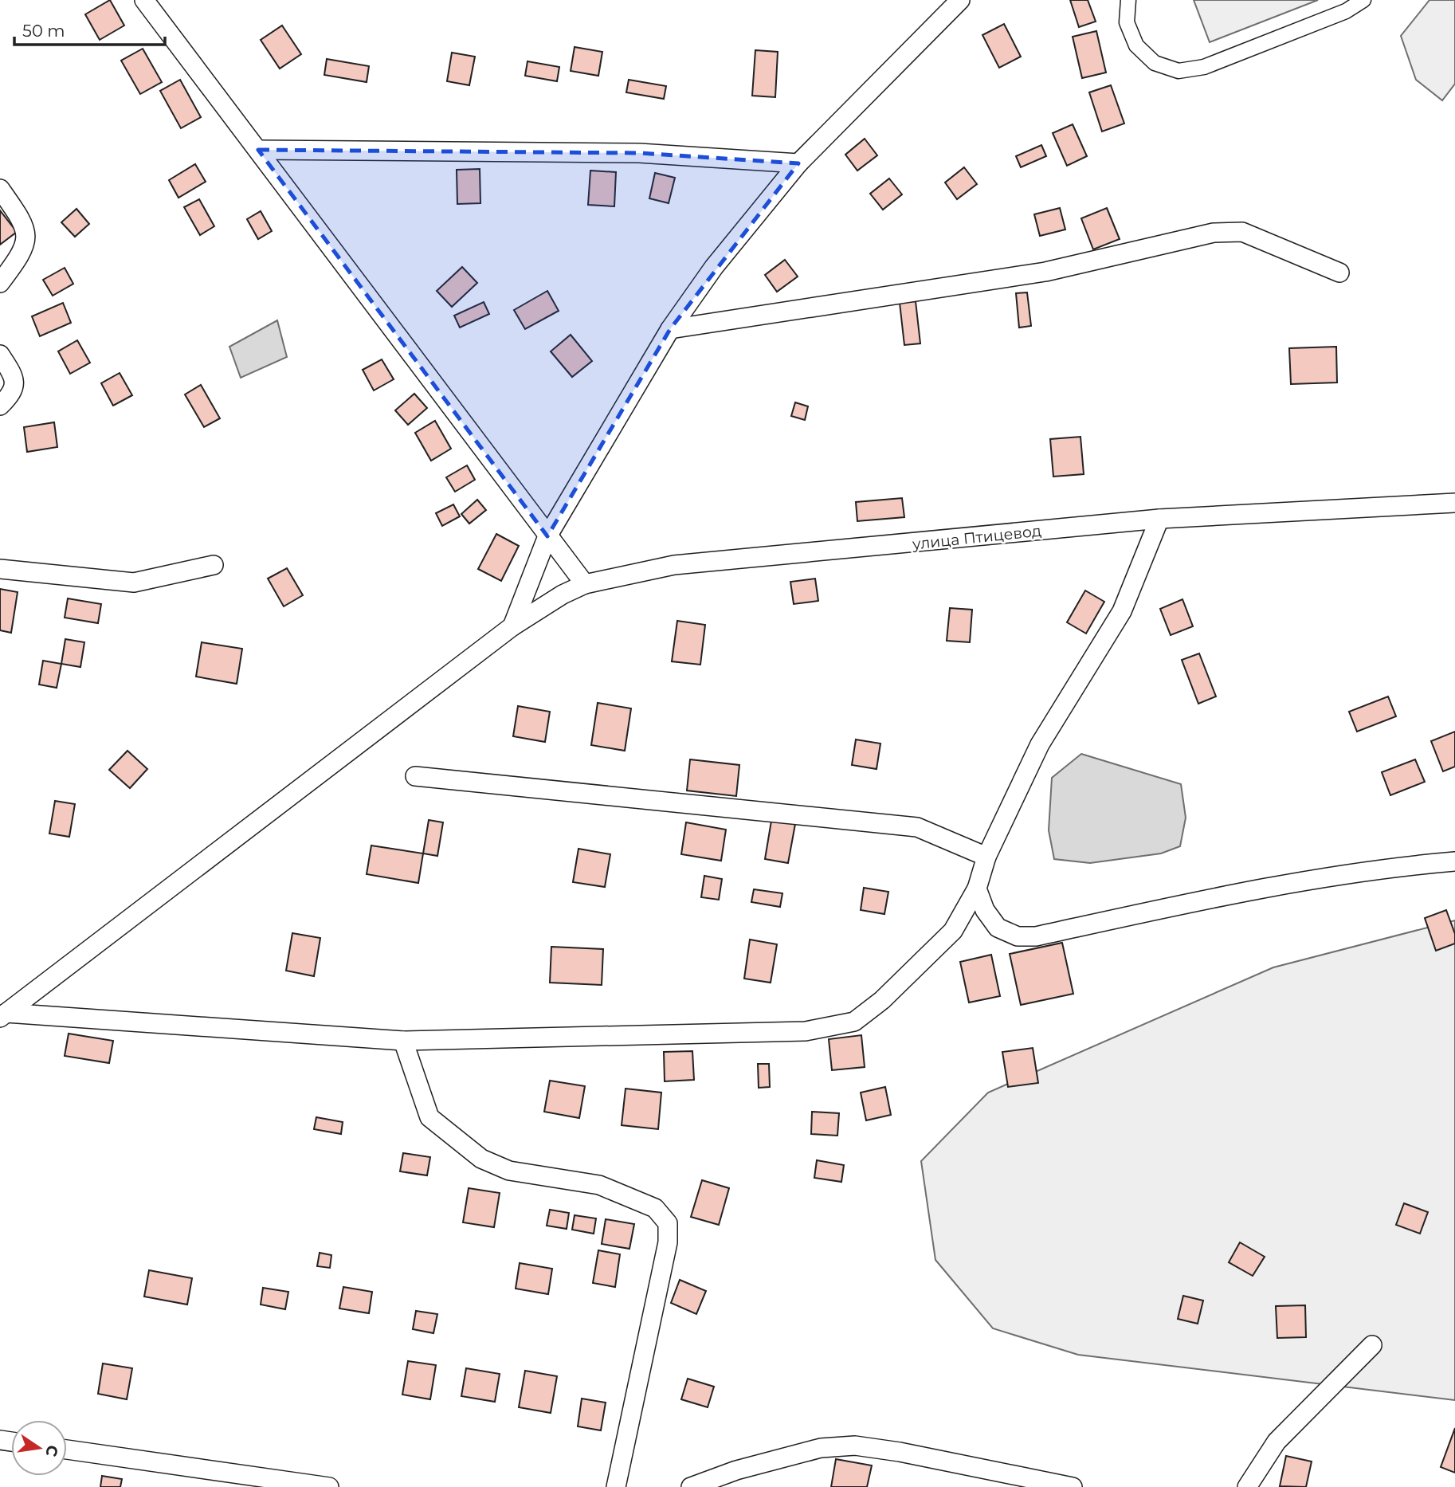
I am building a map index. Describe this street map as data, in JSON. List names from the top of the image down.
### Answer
{
  "streets": {
    "street": ["улица Птицевод"]
  },
  "scale_bar": "50 m",
  "north": "right"
}
